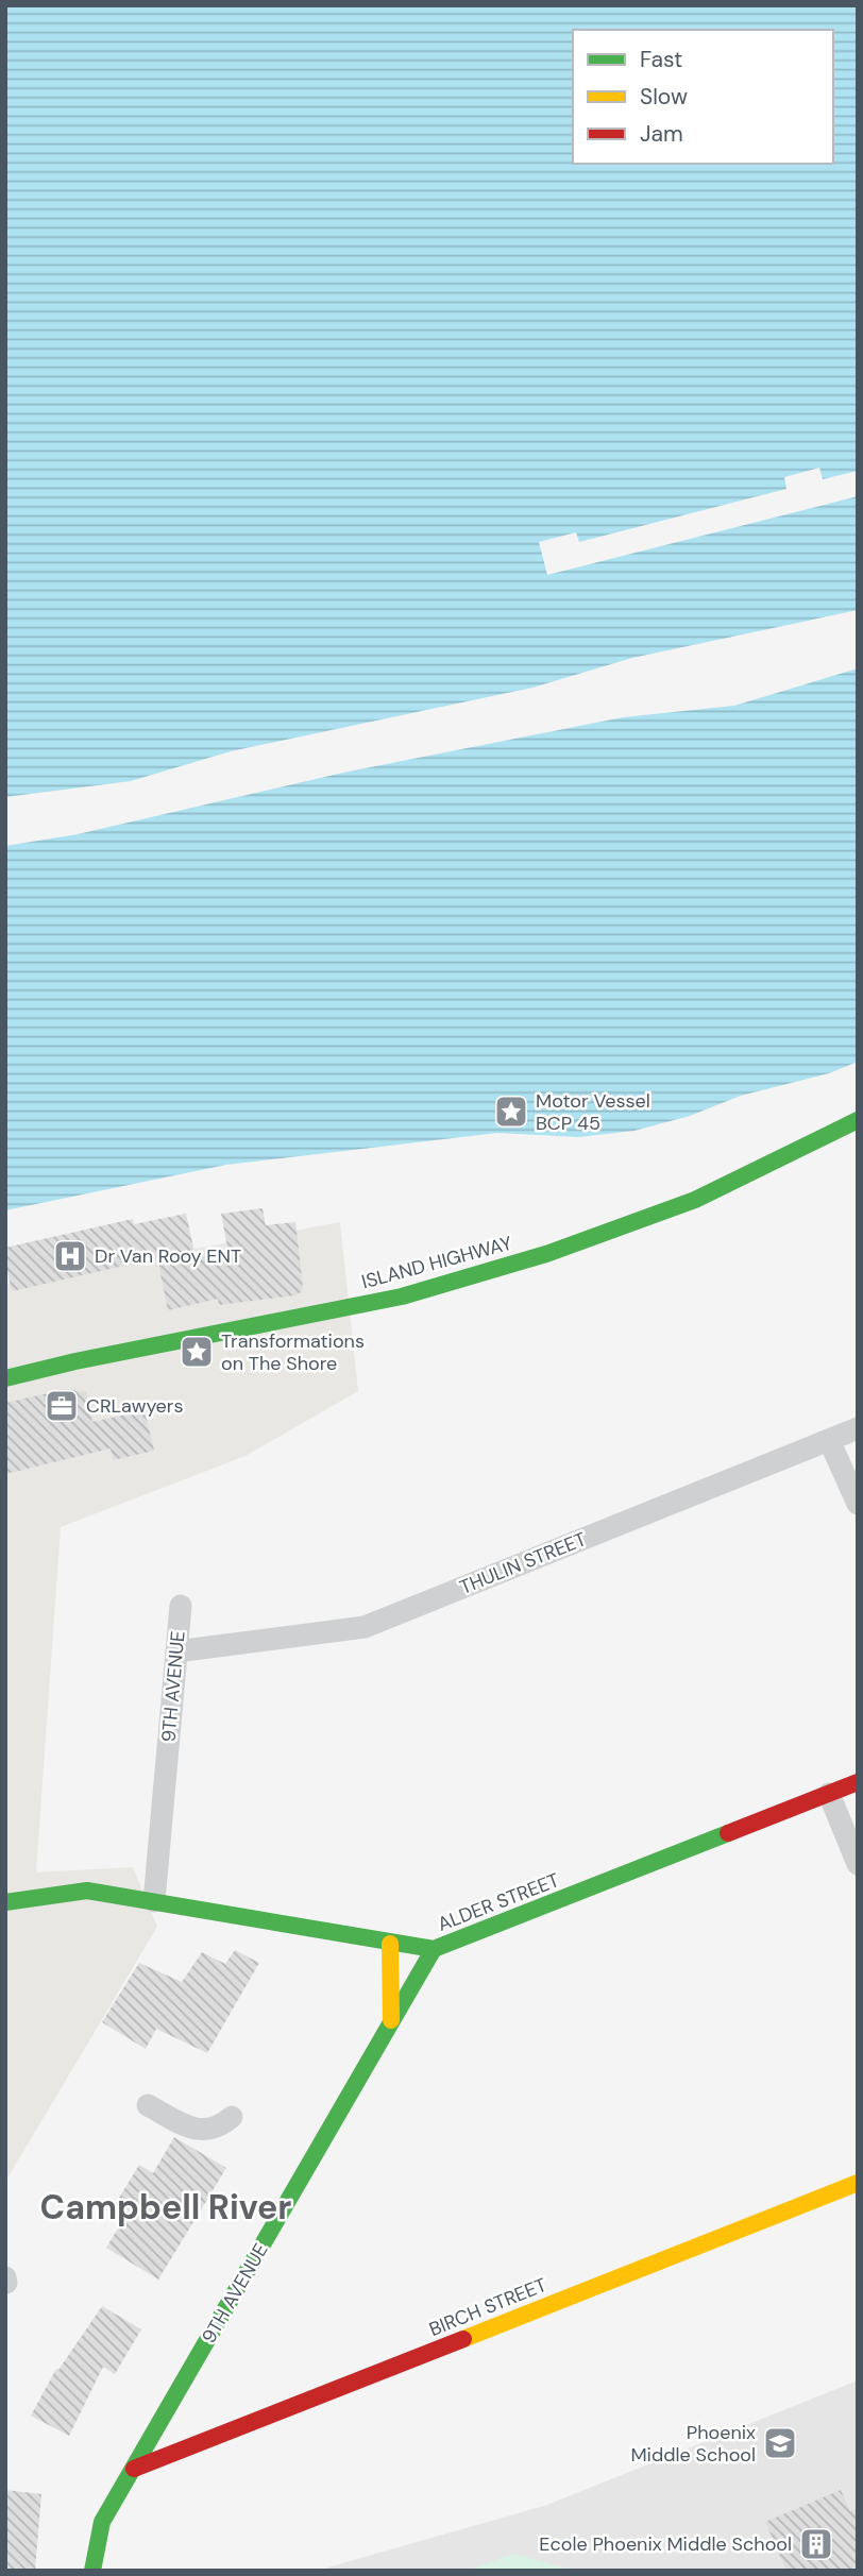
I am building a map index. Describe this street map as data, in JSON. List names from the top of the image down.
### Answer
{
  "streets": {
    "street": [
      "ISLAND HIGHWAY",
      "THULIN STREET",
      "9TH AVENUE",
      "ALDER STREET",
      "BIRCH STREET"
    ]
  },
  "crossings": [
    ["THULIN STREET", "9TH AVENUE"],
    ["9TH AVENUE", "ALDER STREET"],
    ["9TH AVENUE", "BIRCH STREET"]
  ],
  "districts": ["Campbell River"],
  "places": {
    "place": ["Motor Vessel BCP 45", "Transformations on The Shore"],
    "hospital": ["Dr Van Rooy ENT"],
    "office": ["CRLawyers"],
    "school or university": ["Phoenix Middle School"],
    "building": ["Ecole Phoenix Middle School"]
  },
  "legend": ["Fast", "Slow", "Jam"]
}
